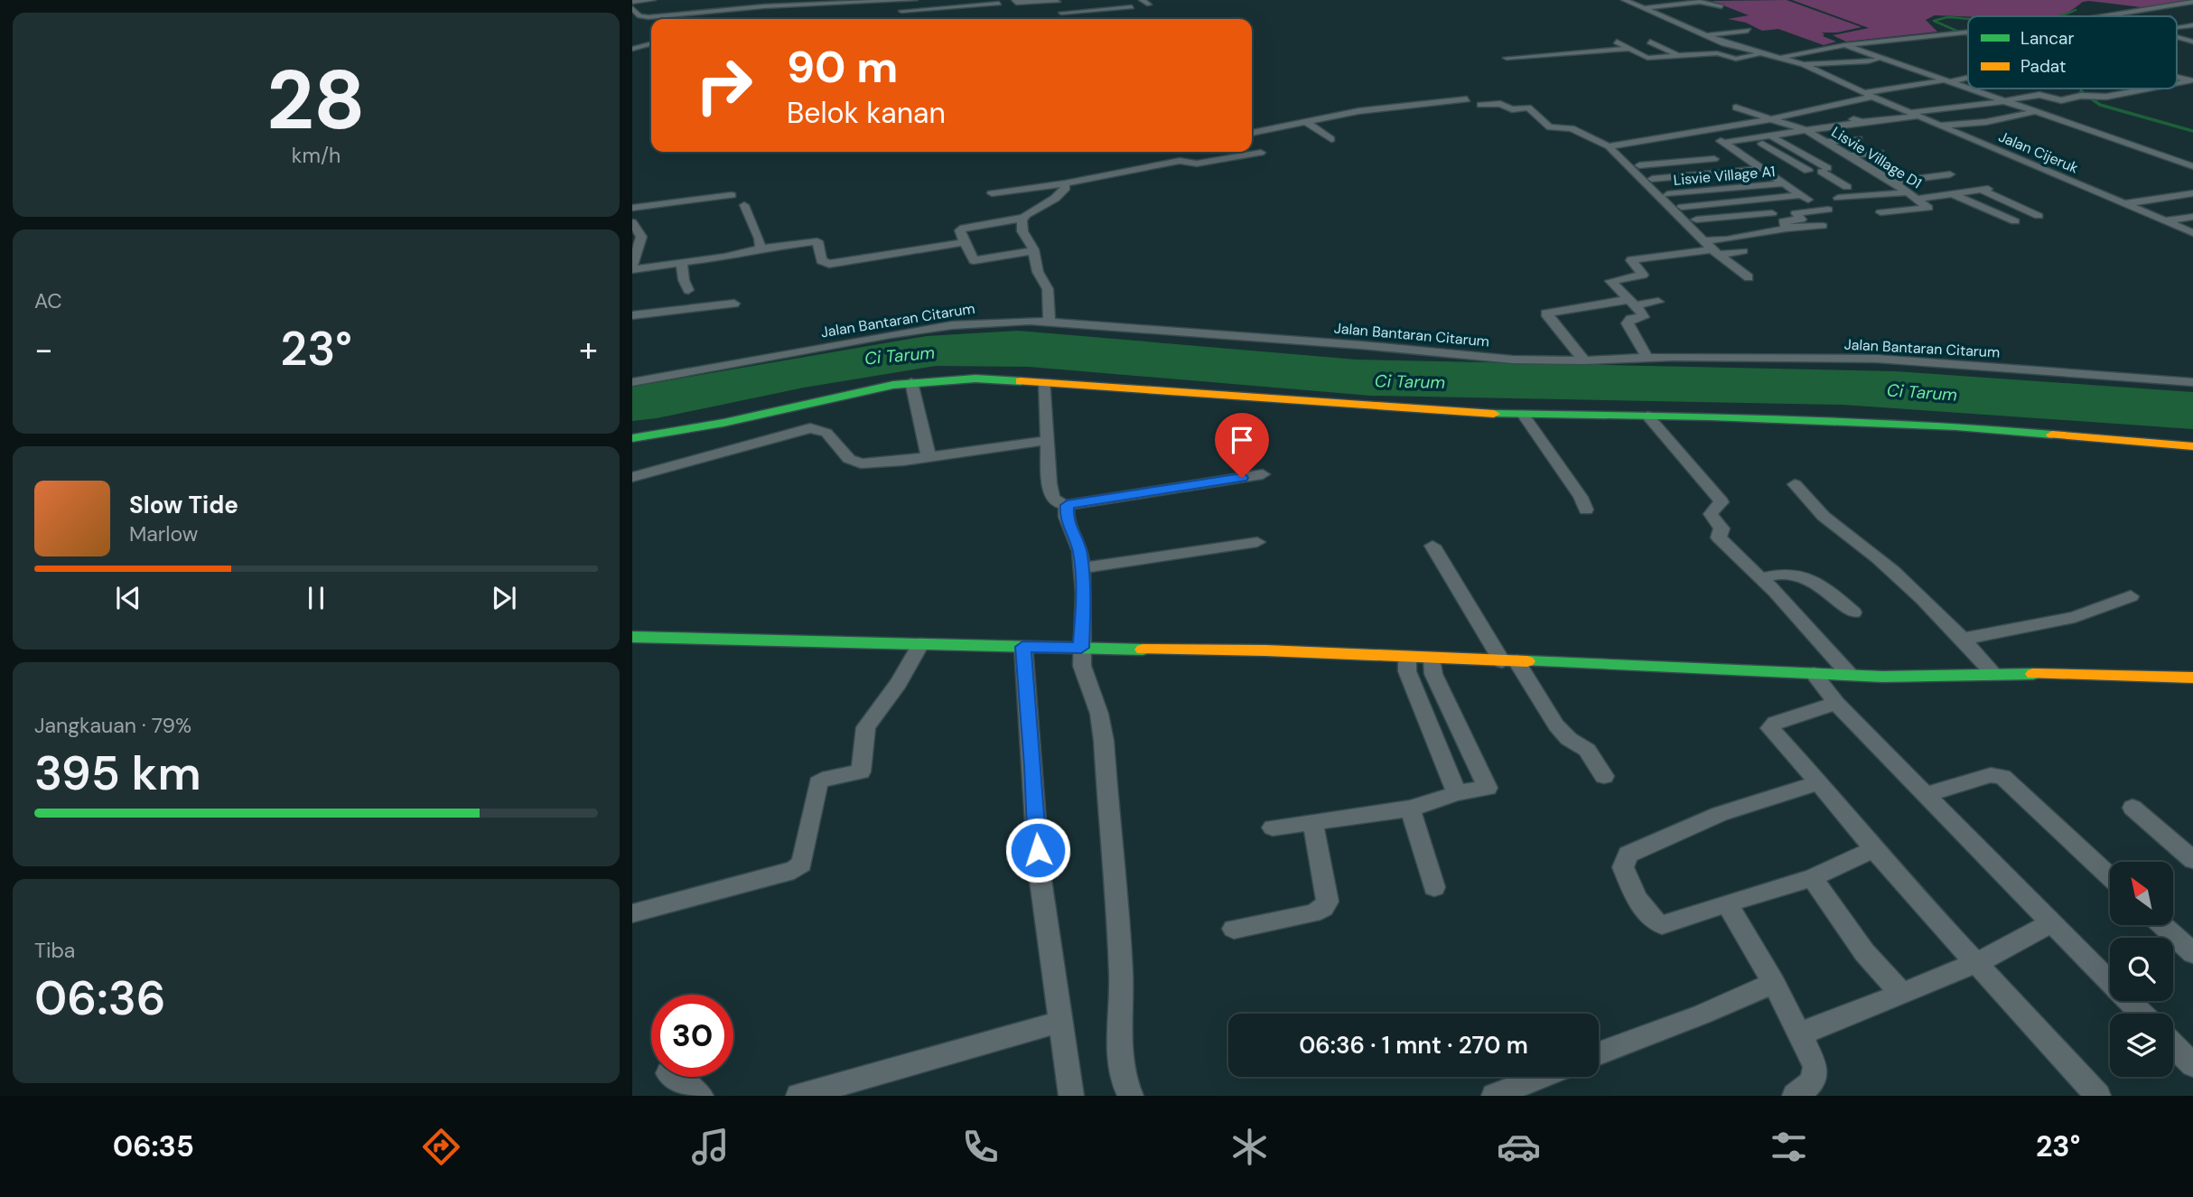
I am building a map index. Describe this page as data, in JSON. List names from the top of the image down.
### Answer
{
  "streets": {
    "street": [
      "Jalan Cijeruk",
      "Lisvie Village D1",
      "Lisvie Village A1",
      "Jalan Bantaran Citarum"
    ]
  },
  "water": ["Ci Tarum"],
  "legend": ["Lancar", "Padat"],
  "north": "top left",
  "page": {
    "tile": [
      ["28", "km/h"],
      "AC",
      ["Jangkauan · 79%", "395 km"],
      ["Tiba", "06:36"]
    ],
    "turn": ["90 m", "Belok kanan"],
    "heat": ["−", "23°", "+"],
    "song": ["Slow Tide", "Marlow"],
    "limit": "30",
    "trip": "06:36 · 1 mnt · 270 m",
    "tabs": ["06:35", "23°"]
  }
}
